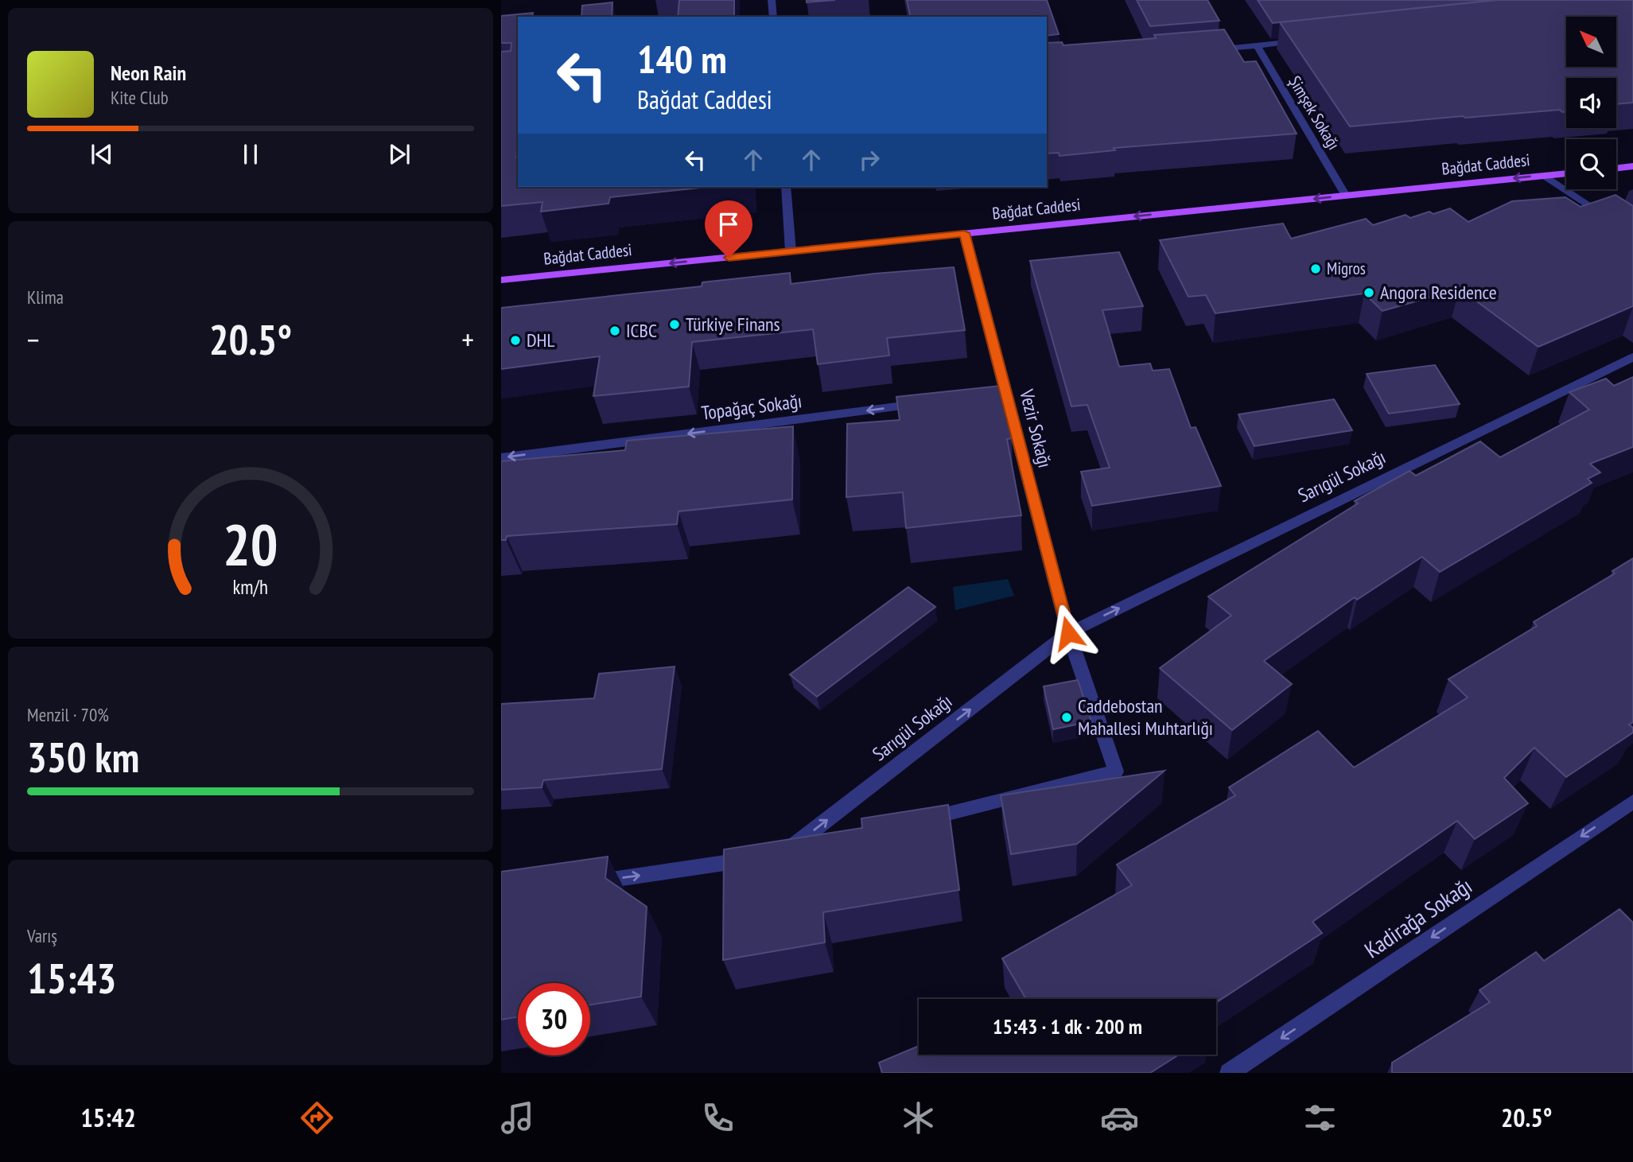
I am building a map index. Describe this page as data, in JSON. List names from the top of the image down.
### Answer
{
  "streets": {
    "main road": ["Bağdat Caddesi"],
    "street": [
      "Şimşek Sokağı",
      "Topağaç Sokağı",
      "Vezir Sokağı",
      "Sarıgül Sokağı",
      "Kadirağa Sokağı"
    ]
  },
  "crossings": [
    ["Şimşek Sokağı", "Bağdat Caddesi"],
    ["Bağdat Caddesi", "Vezir Sokağı"],
    ["Vezir Sokağı", "Sarıgül Sokağı"]
  ],
  "one_way": [
    "Bağdat Caddesi",
    "Topağaç Sokağı",
    "Sarıgül Sokağı",
    "Kadirağa Sokağı"
  ],
  "places": [
    "Migros",
    "Angora Residence",
    "Türkiye Finans",
    "ICBC",
    "DHL",
    "Caddebostan Mahallesi Muhtarlığı"
  ],
  "north": "top left",
  "page": {
    "turn": ["140 m", "Bağdat Caddesi"],
    "song": ["Neon Rain", "Kite Club"],
    "tile": [
      "Klima",
      ["Menzil · 70%", "350 km"],
      ["Varış", "15:43"]
    ],
    "heat": ["−", "20.5°", "+"],
    "limit": "30",
    "trip": "15:43 · 1 dk · 200 m",
    "tabs": ["15:42", "20.5°"],
    "gauge": ["20", "km/h"]
  }
}
